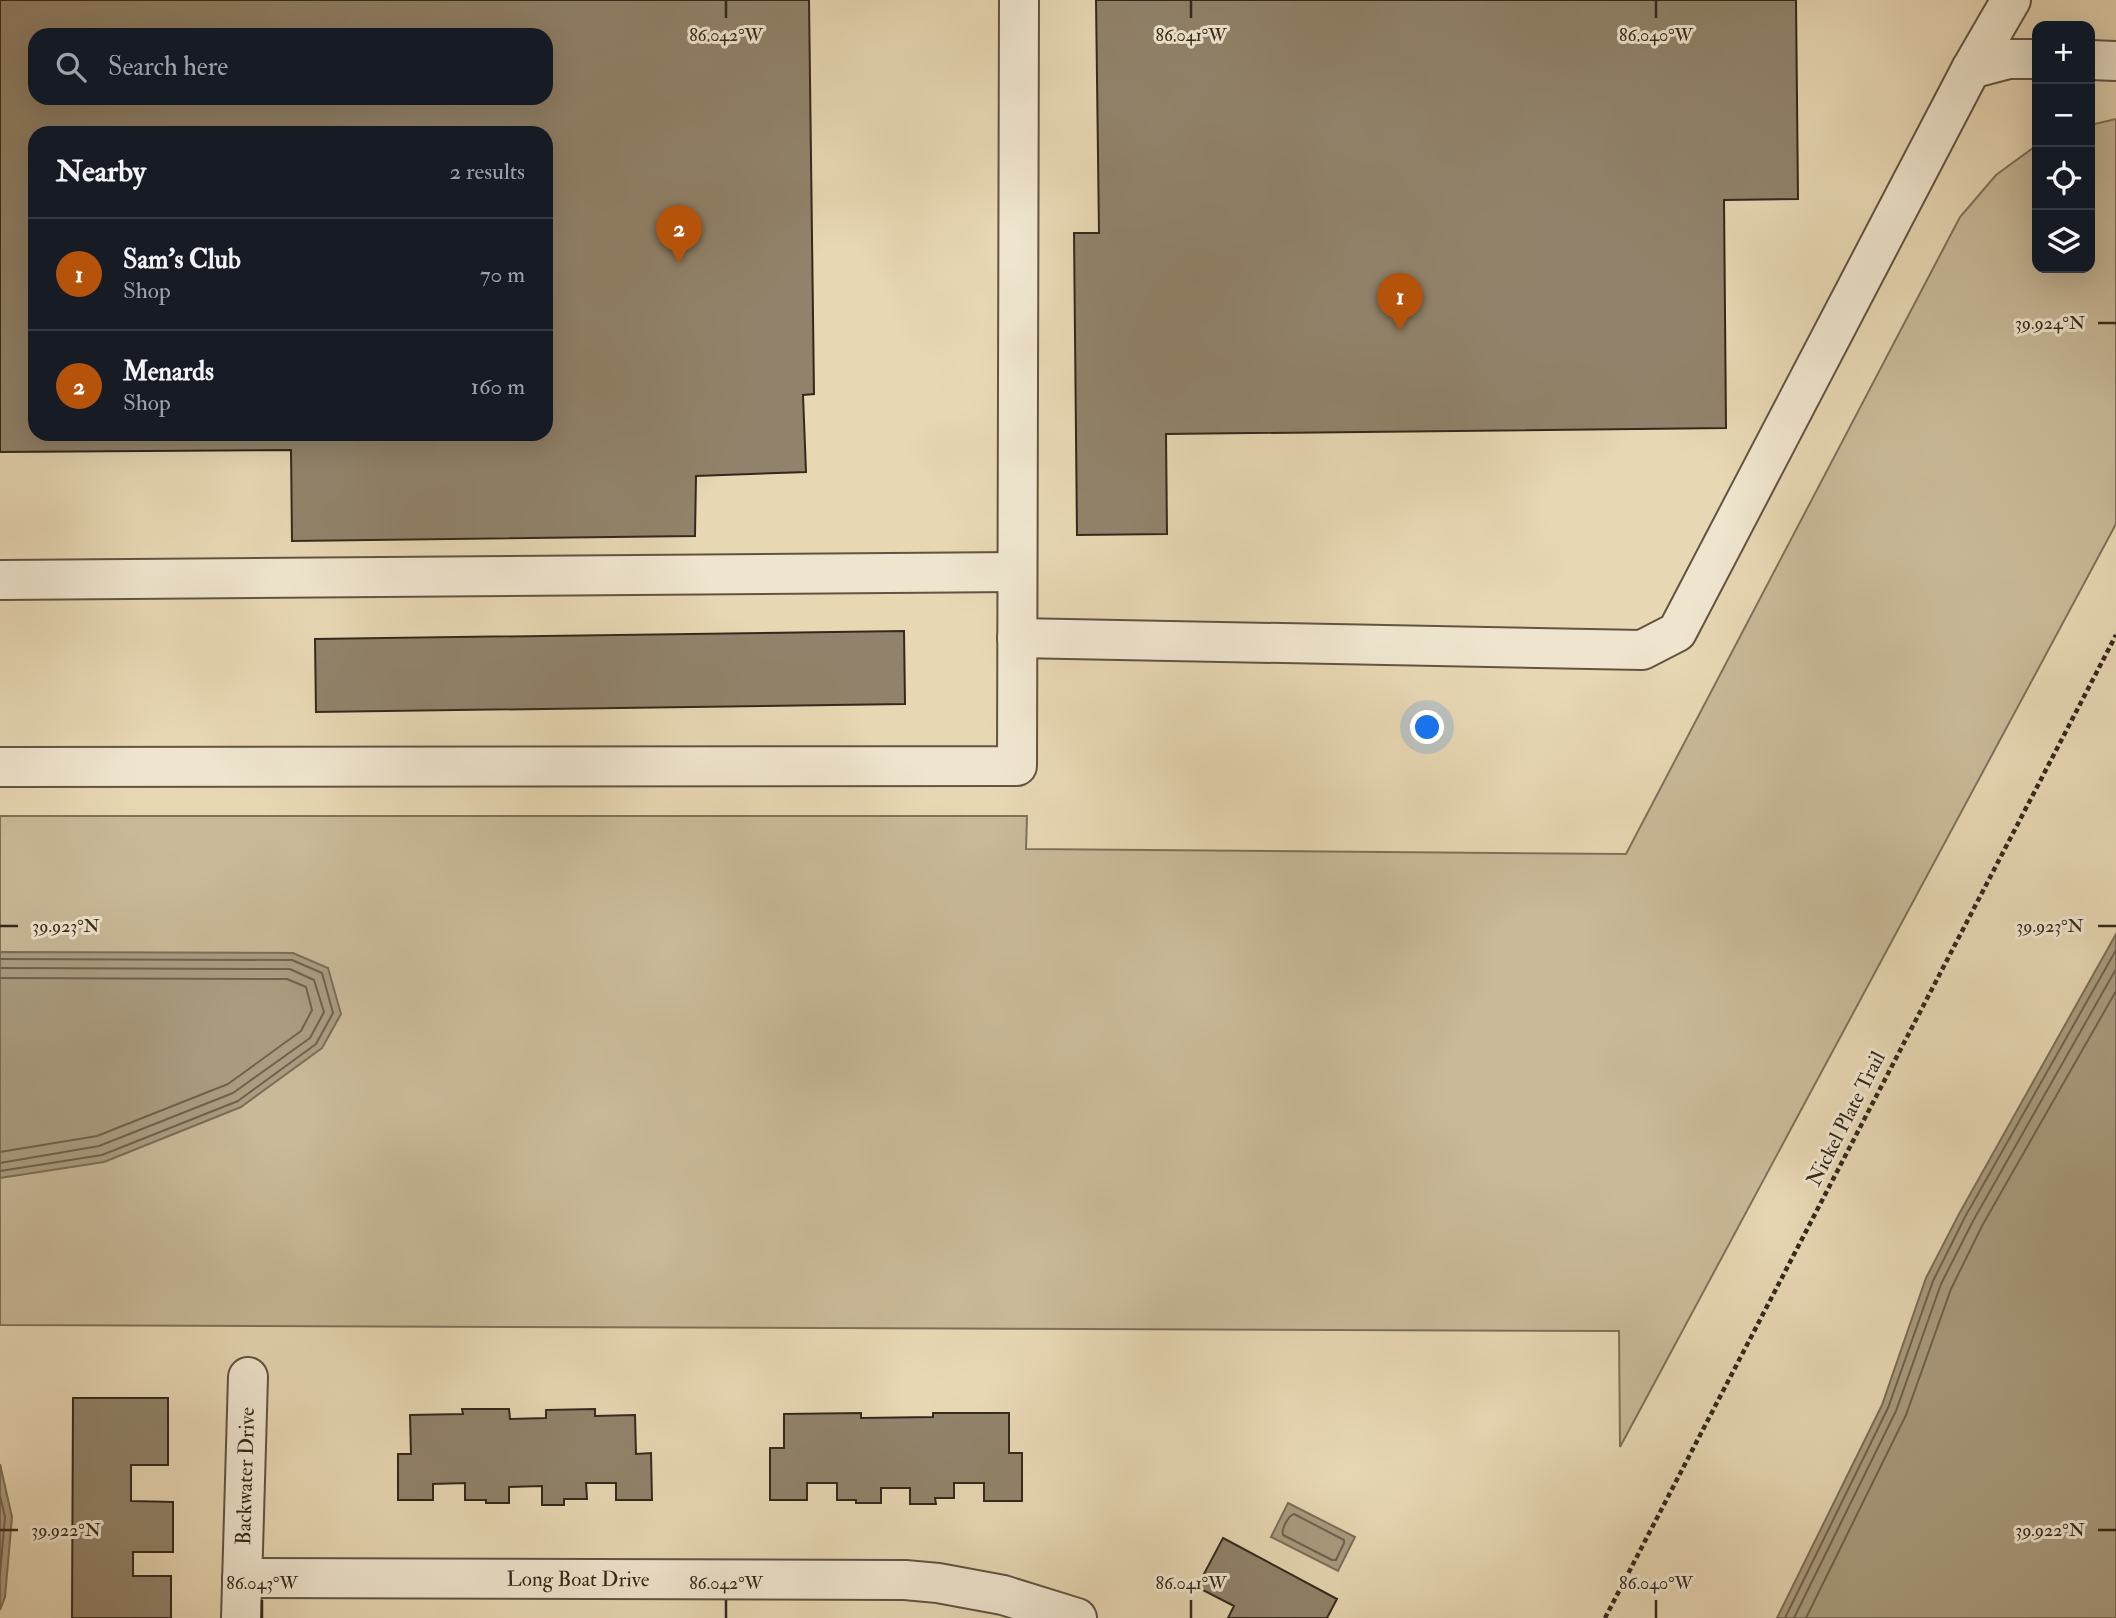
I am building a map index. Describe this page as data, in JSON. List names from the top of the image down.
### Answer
{
  "streets": {
    "street": ["Backwater Drive", "Long Boat Drive"],
    "path": ["Nickel Plate Trail"]
  },
  "crossings": [
    ["Backwater Drive", "Long Boat Drive"]
  ],
  "page": {
    "map_buttons": ["+", "−"],
    "search": "Search here",
    "heading": ["Nearby", "2 results"],
    "pins": ["2", "1"],
    "list": [
      {
        "mark": "1",
        "name": "Sam's Club",
        "note": "Shop",
        "value": "70 m"
      },
      {
        "mark": "2",
        "name": "Menards",
        "note": "Shop",
        "value": "160 m"
      }
    ]
  },
  "coordinates": [
    "86.042°W",
    "86.041°W",
    "86.040°W",
    "39.924°N",
    "39.923°N",
    "39.922°N",
    "86.043°W"
  ]
}
